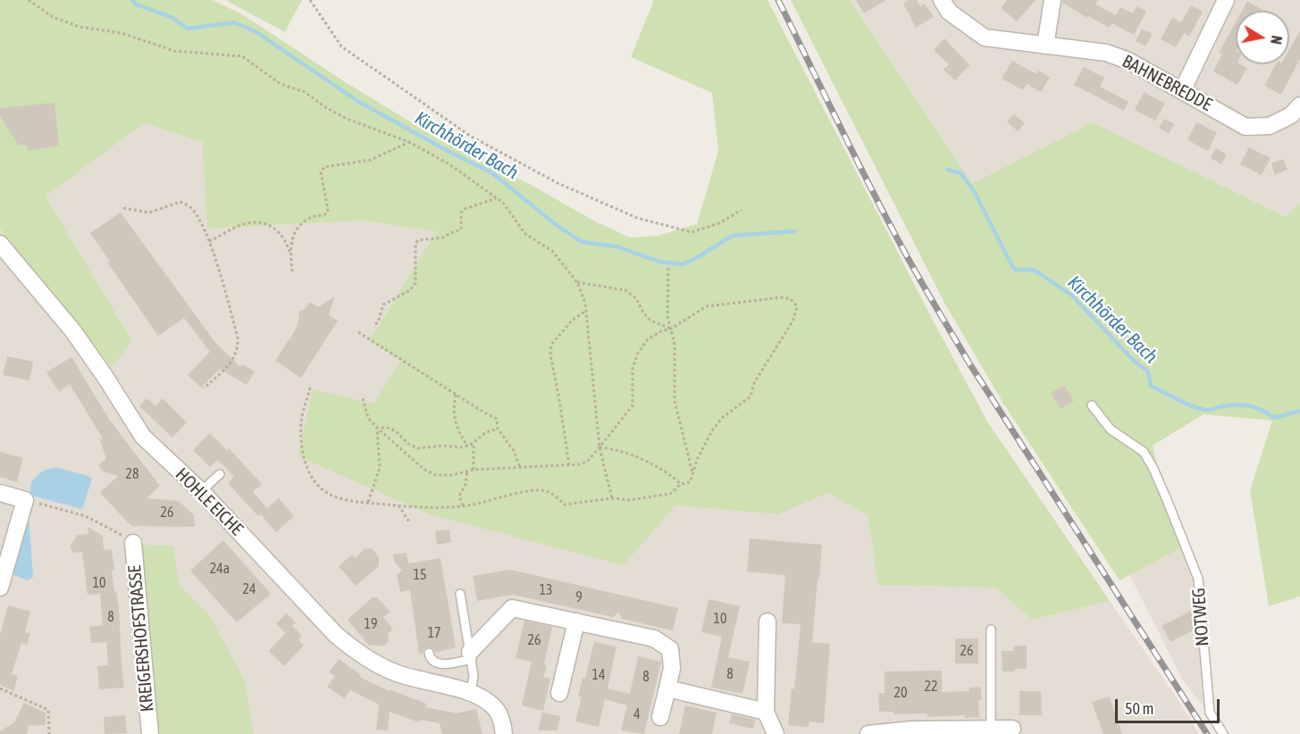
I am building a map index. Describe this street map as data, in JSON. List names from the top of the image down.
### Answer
{
  "streets": {
    "street": ["BAHNEBREDDE", "HOHLE EICHE", "KREIGERSHOFSTRASSE"],
    "lane": ["NOTWEG"]
  },
  "water": ["Kirchhörder Bach"],
  "house_numbers": [
    "28",
    "26",
    "24a",
    "15",
    "10",
    "24",
    "13",
    "9",
    "8",
    "10",
    "19",
    "17",
    "26",
    "26",
    "8",
    "14",
    "8",
    "22",
    "20",
    "4"
  ],
  "scale_bar": "50 m",
  "north": "right"
}
